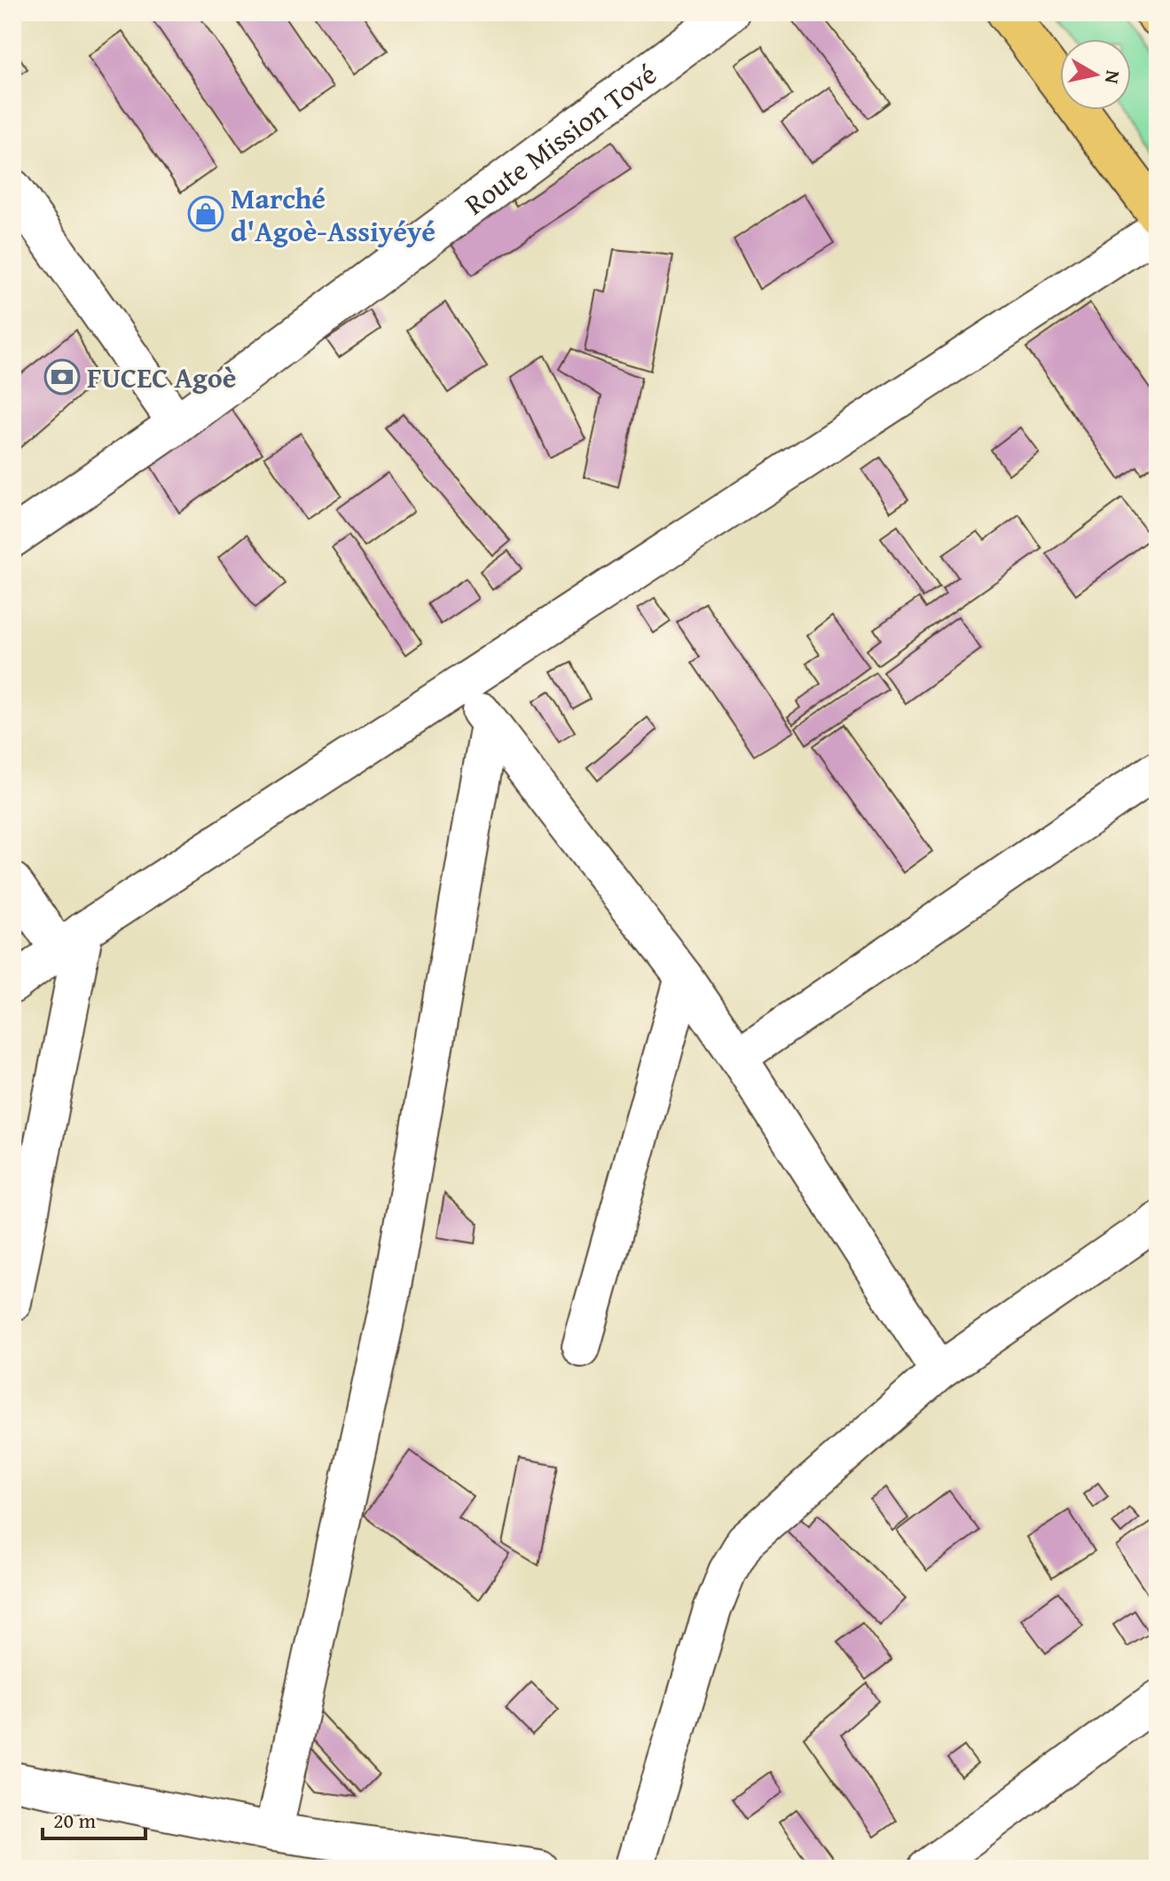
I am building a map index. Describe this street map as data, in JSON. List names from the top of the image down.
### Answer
{
  "streets": {
    "street": ["Route Mission Tové"]
  },
  "places": {
    "shop": ["Marché d'Agoè-Assiyéyé"],
    "bank": ["FUCEC Agoè"]
  },
  "scale_bar": "20 m",
  "north": "right"
}
